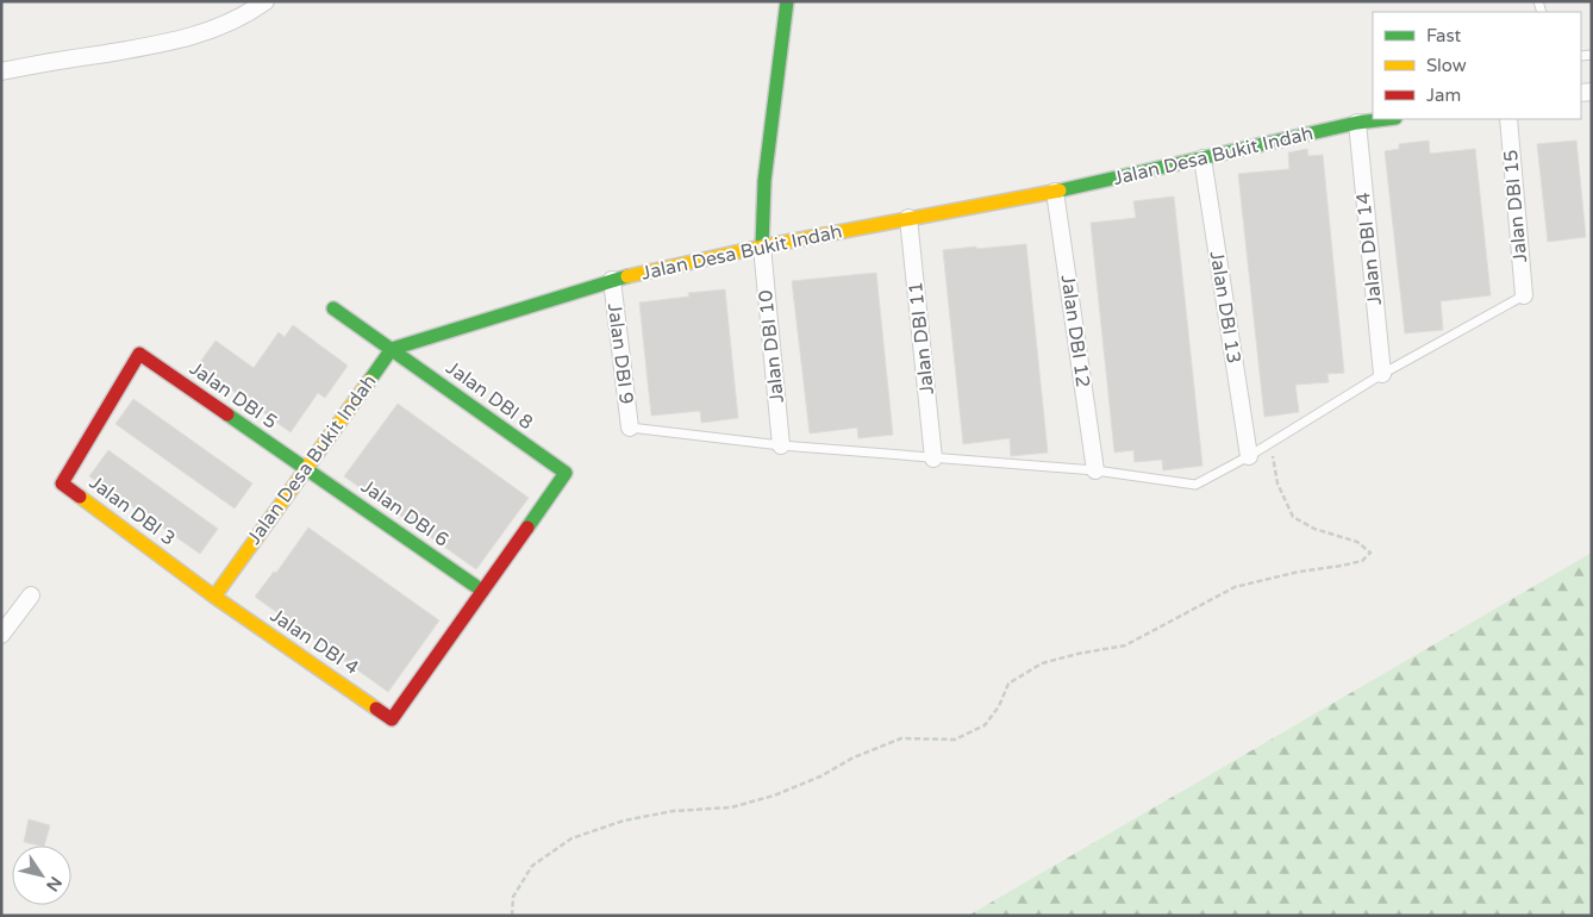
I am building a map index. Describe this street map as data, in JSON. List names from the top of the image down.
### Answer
{
  "streets": {
    "street": [
      "Jalan Desa Bukit Indah",
      "Jalan DBI 15",
      "Jalan DBI 14",
      "Jalan DBI 13",
      "Jalan DBI 12",
      "Jalan DBI 11",
      "Jalan DBI 10",
      "Jalan DBI 9",
      "Jalan DBI 5",
      "Jalan DBI 8",
      "Jalan DBI 3",
      "Jalan DBI 6",
      "Jalan DBI 4"
    ]
  },
  "crossings": [
    ["Jalan Desa Bukit Indah", "Jalan DBI 14"],
    ["Jalan Desa Bukit Indah", "Jalan DBI 13"],
    ["Jalan Desa Bukit Indah", "Jalan DBI 12"],
    ["Jalan Desa Bukit Indah", "Jalan DBI 11"],
    ["Jalan Desa Bukit Indah", "Jalan DBI 10"],
    ["Jalan Desa Bukit Indah", "Jalan DBI 9"],
    ["Jalan Desa Bukit Indah", "Jalan DBI 5"],
    ["Jalan Desa Bukit Indah", "Jalan DBI 8"],
    ["Jalan Desa Bukit Indah", "Jalan DBI 3"],
    ["Jalan Desa Bukit Indah", "Jalan DBI 6"],
    ["Jalan Desa Bukit Indah", "Jalan DBI 4"],
    ["Jalan DBI 5", "Jalan DBI 3"],
    ["Jalan DBI 5", "Jalan DBI 6"],
    ["Jalan DBI 8", "Jalan DBI 6"],
    ["Jalan DBI 8", "Jalan DBI 4"],
    ["Jalan DBI 3", "Jalan DBI 4"],
    ["Jalan DBI 6", "Jalan DBI 4"]
  ],
  "legend": ["Fast", "Slow", "Jam"],
  "north": "bottom right"
}
